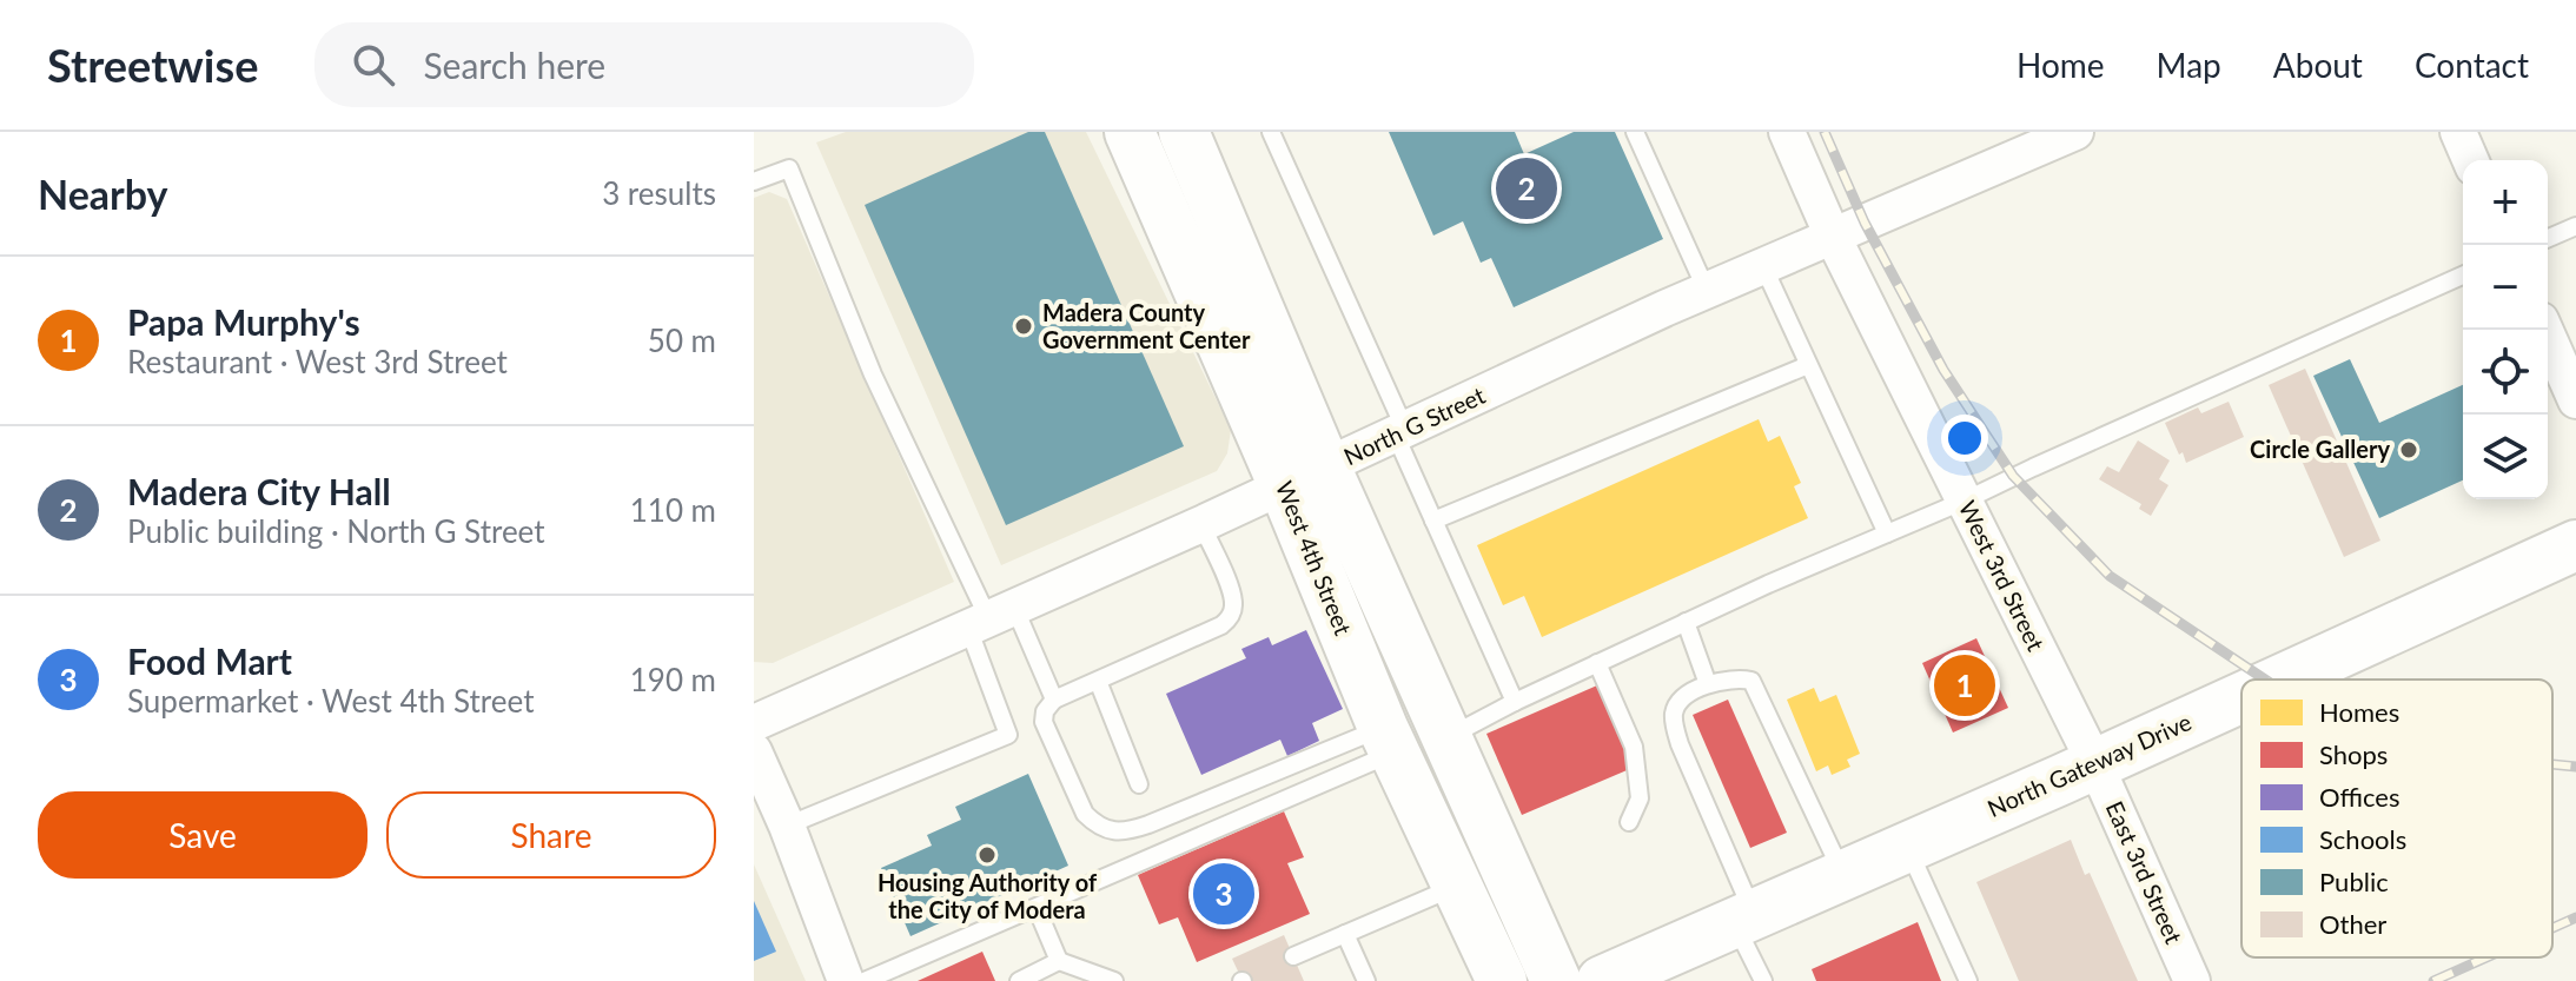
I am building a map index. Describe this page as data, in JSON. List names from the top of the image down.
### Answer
{
  "streets": {
    "main road": ["West 4th Street", "North Gateway Drive"],
    "street": ["North G Street", "West 3rd Street", "East 3rd Street"]
  },
  "crossings": [
    ["North G Street", "West 4th Street"],
    ["North G Street", "West 3rd Street"],
    ["West 3rd Street", "North Gateway Drive"],
    ["West 3rd Street", "East 3rd Street"],
    ["North Gateway Drive", "East 3rd Street"]
  ],
  "places": ["Madera County Government Center", "Circle Gallery", "Housing Authority of the City of Modera"],
  "legend": [
    "Homes",
    "Shops",
    "Offices",
    "Schools",
    "Public",
    "Other"
  ],
  "page": {
    "header": "Streetwise",
    "search": "Search here",
    "nav": [
      "Home",
      "Map",
      "About",
      "Contact"
    ],
    "heading": ["Nearby", "3 results"],
    "pins": ["2", "1", "3"],
    "map_buttons": ["+", "−"],
    "list": [
      {
        "mark": "1",
        "name": "Papa Murphy's",
        "note": "Restaurant · West 3rd Street",
        "value": "50 m"
      },
      {
        "mark": "2",
        "name": "Madera City Hall",
        "note": "Public building · North G Street",
        "value": "110 m"
      },
      {
        "mark": "3",
        "name": "Food Mart",
        "note": "Supermarket · West 4th Street",
        "value": "190 m"
      }
    ],
    "buttons": ["Save", "Share"]
  }
}
